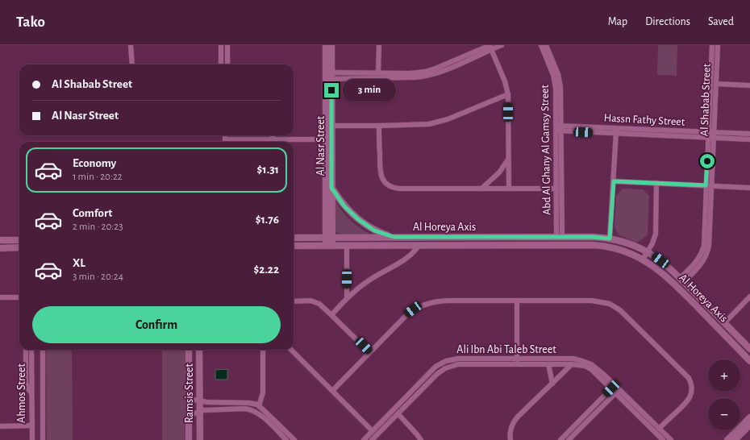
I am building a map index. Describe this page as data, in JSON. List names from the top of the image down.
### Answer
{
  "streets": {
    "main road": ["Al Nasr Street", "Al Horeya Axis", "Ramsis Street"],
    "street": [
      "Al Shabab Street",
      "Hassn Fathy Street",
      "Abd Al Ghany Al Gamsy Street",
      "Ali Ibn Abi Taleb Street",
      "Ahmos Street"
    ]
  },
  "crossings": [
    ["Al Shabab Street", "Hassn Fathy Street"],
    ["Al Shabab Street", "Al Horeya Axis"],
    ["Hassn Fathy Street", "Abd Al Ghany Al Gamsy Street"],
    ["Al Nasr Street", "Al Horeya Axis"],
    ["Abd Al Ghany Al Gamsy Street", "Al Horeya Axis"]
  ],
  "page": {
    "header": "Tako",
    "nav": ["Map", "Directions", "Saved"],
    "banner": ["Al Shabab Street", "Al Nasr Street"],
    "bubble": "3 min",
    "list": [
      {
        "name": "Economy",
        "note": "1 min · 20:22",
        "value": "$1.31"
      },
      {
        "name": "Comfort",
        "note": "2 min · 20:23",
        "value": "$1.76"
      },
      {
        "name": "XL",
        "note": "3 min · 20:24",
        "value": "$2.22"
      }
    ],
    "buttons": "Confirm",
    "map_buttons": ["+", "−"]
  }
}
